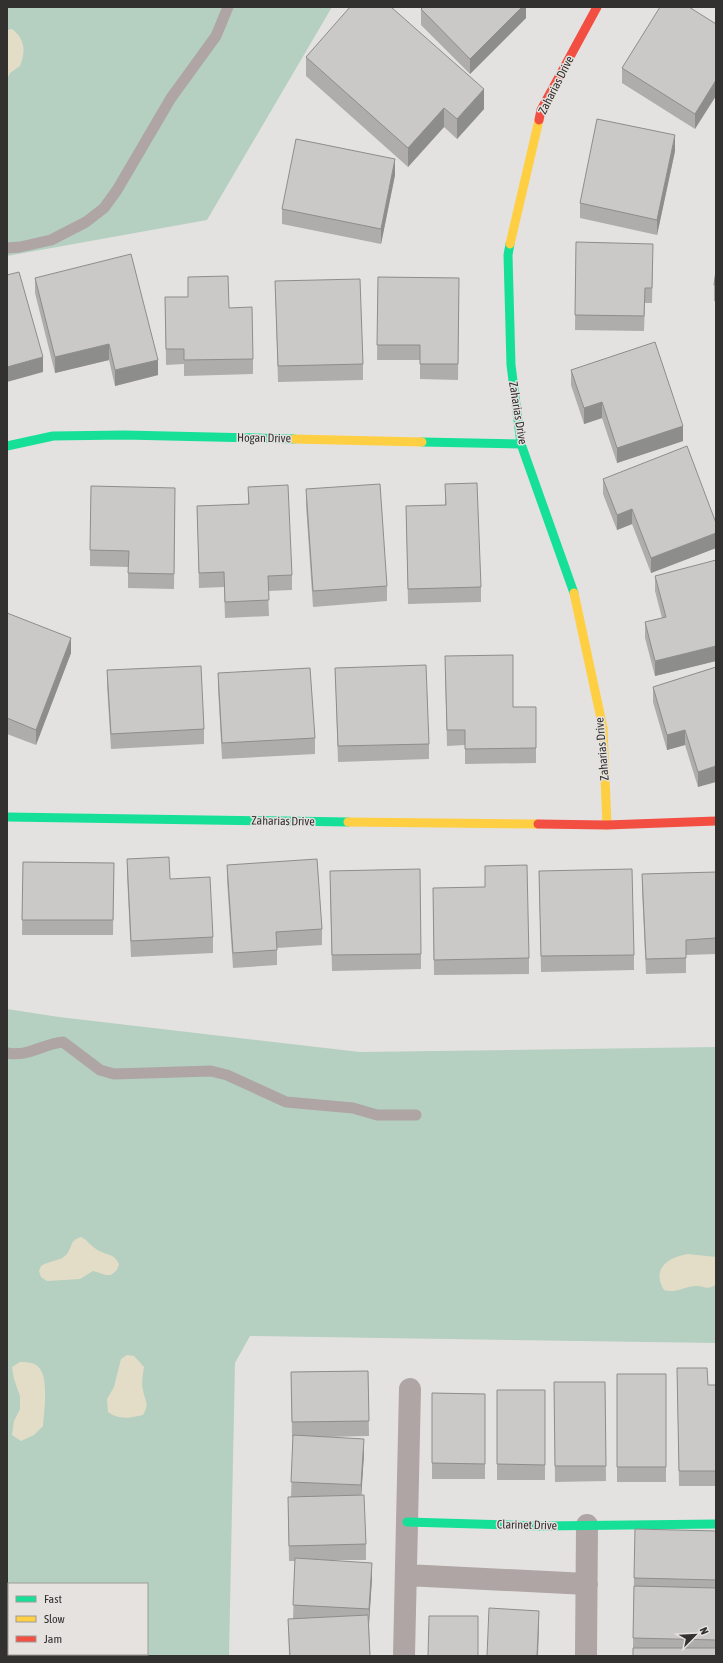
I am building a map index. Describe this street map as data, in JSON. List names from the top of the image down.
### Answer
{
  "streets": {
    "street": ["Zaharias Drive", "Hogan Drive", "Clarinet Drive"]
  },
  "crossings": [
    ["Zaharias Drive", "Hogan Drive"]
  ],
  "legend": ["Fast", "Slow", "Jam"],
  "north": "top right"
}
